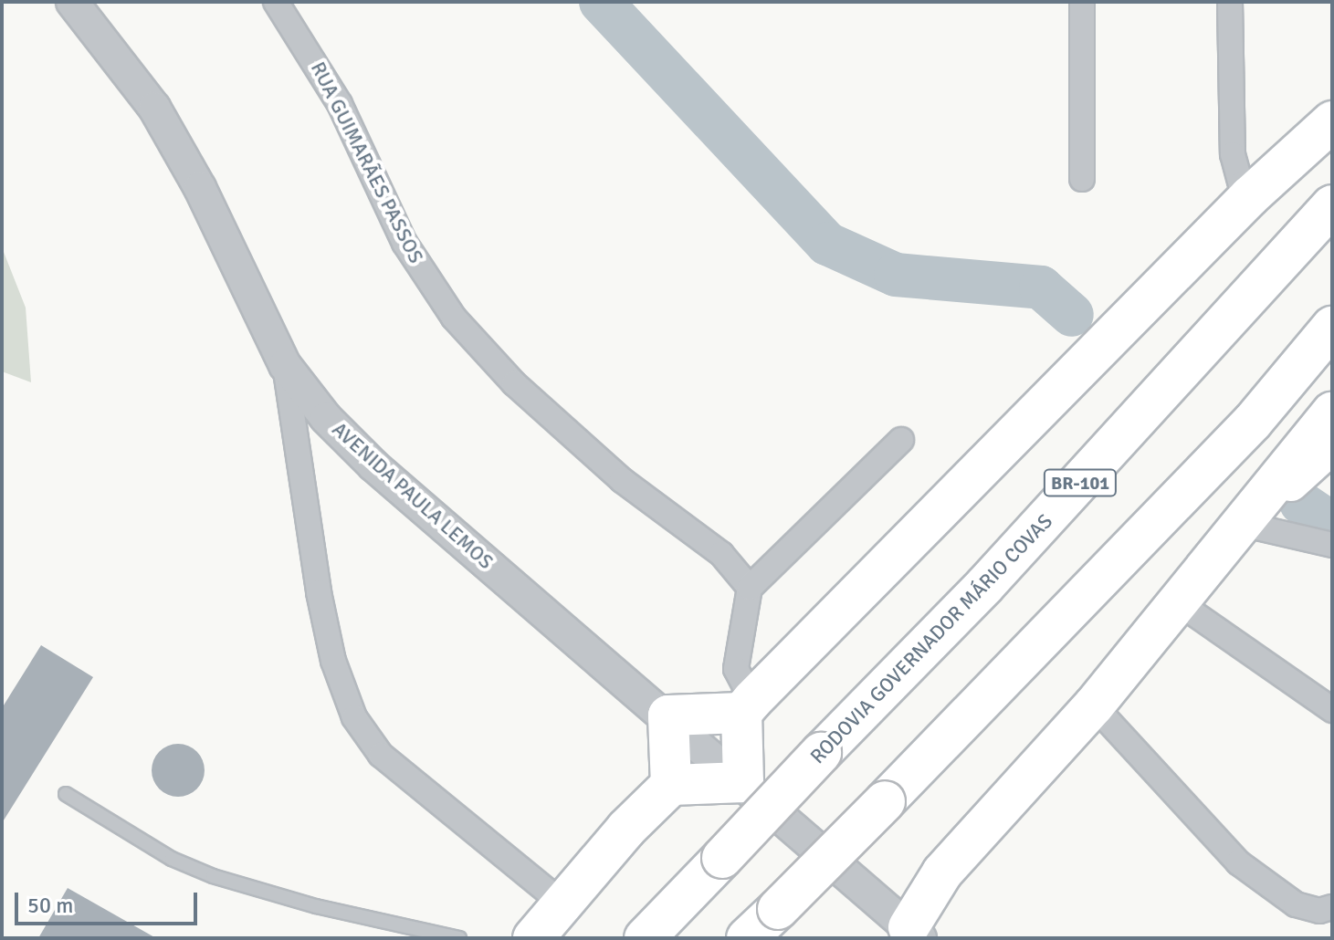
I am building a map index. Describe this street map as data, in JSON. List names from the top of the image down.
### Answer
{
  "streets": {
    "highway": ["BR-101", "RODOVIA GOVERNADOR MÁRIO COVAS"],
    "street": ["RUA GUIMARÃES PASSOS", "AVENIDA PAULA LEMOS"]
  },
  "scale_bar": "50 m"
}
